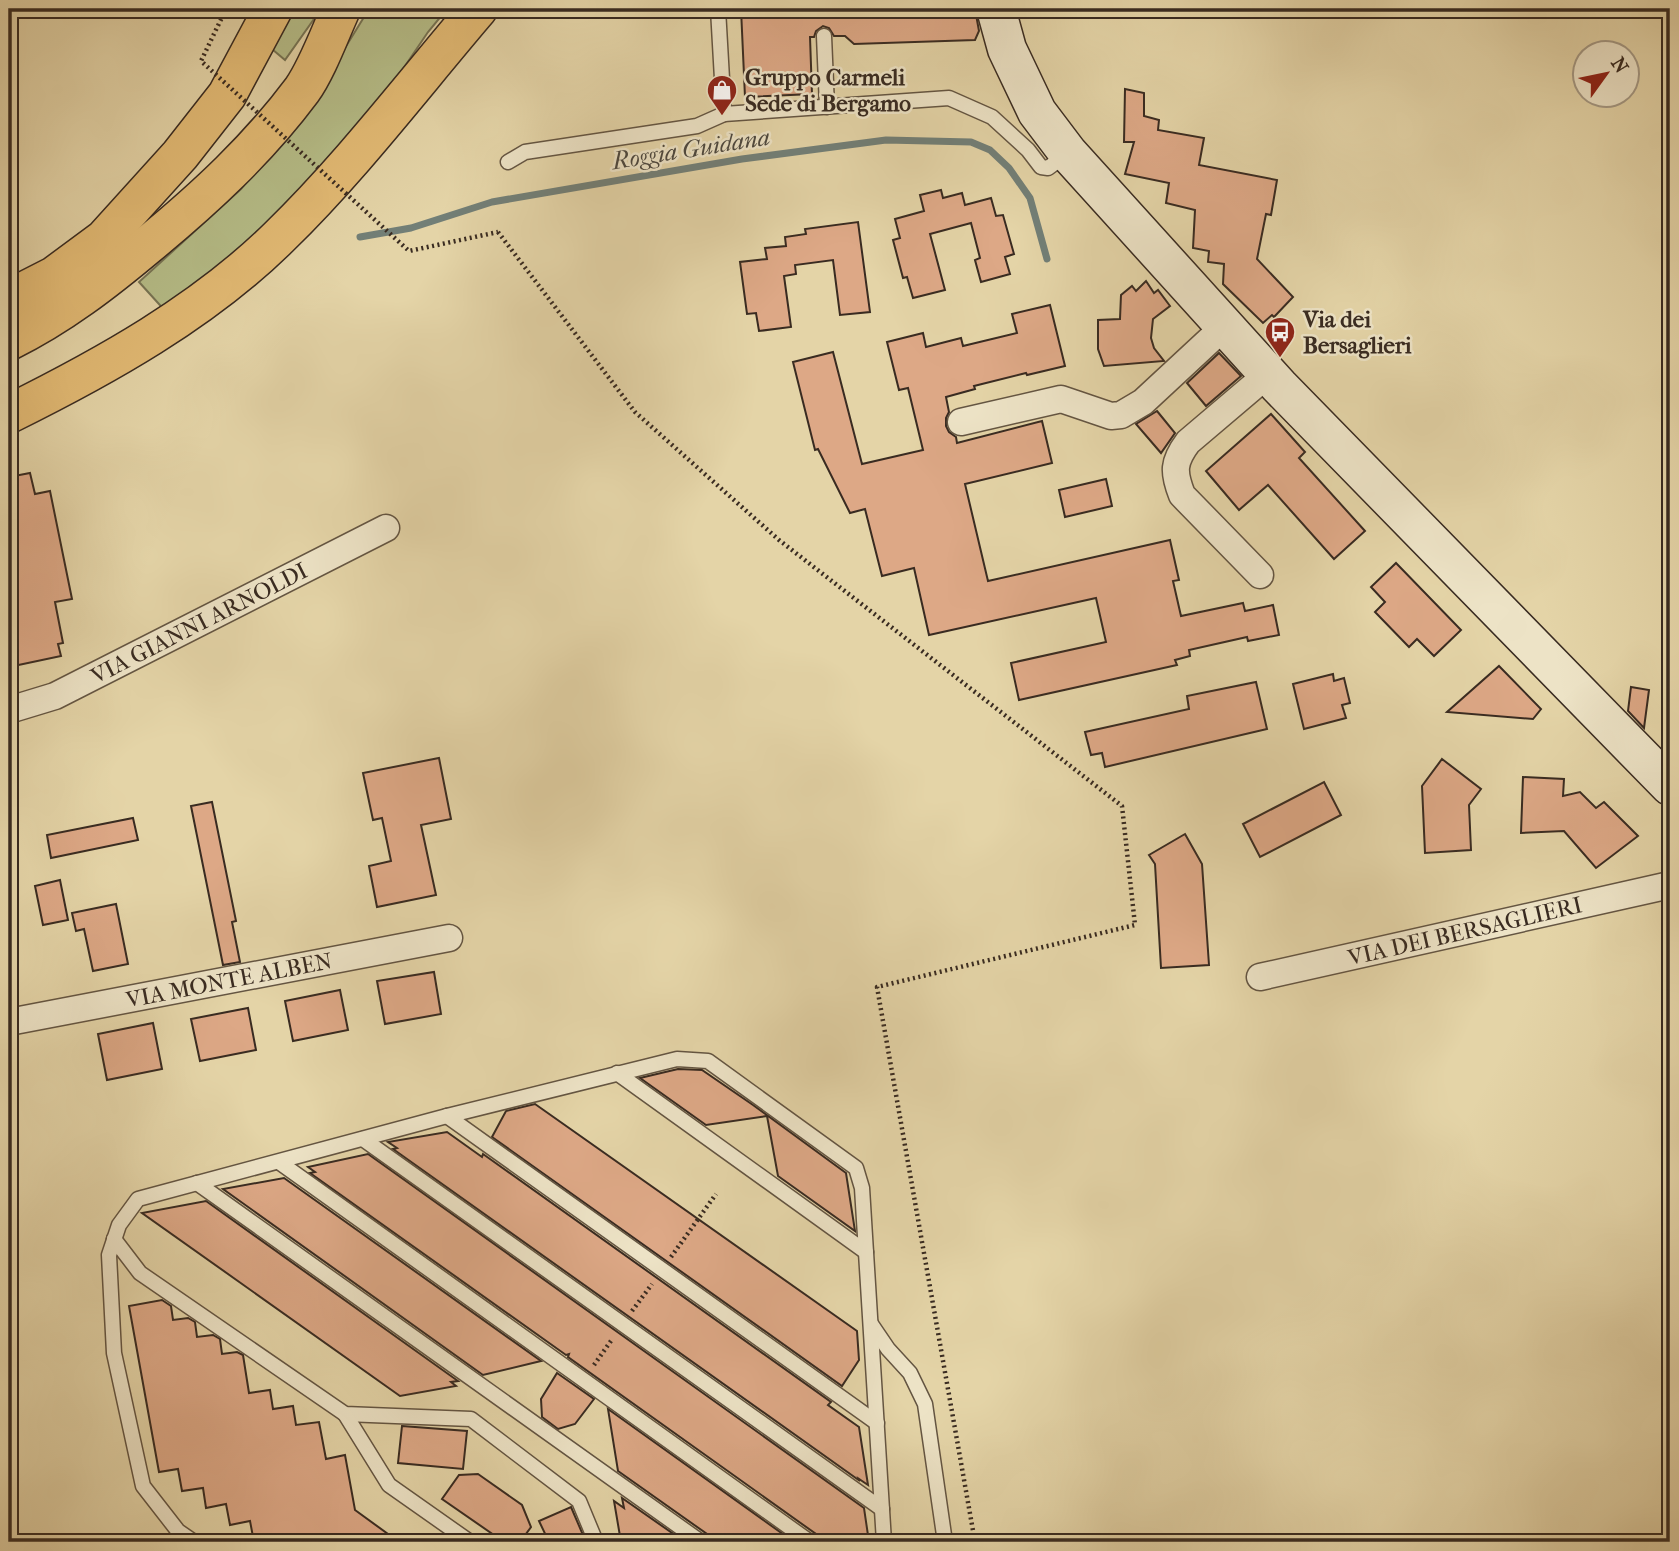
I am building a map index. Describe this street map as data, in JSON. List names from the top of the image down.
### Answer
{
  "streets": {
    "street": ["VIA GIANNI ARNOLDI", "VIA DEI BERSAGLIERI", "VIA MONTE ALBEN"]
  },
  "water": ["Roggia Guidana"],
  "places": {
    "shop": ["Gruppo Carmeli Sede di Bergamo"],
    "bus stop": ["Via dei Bersaglieri"]
  },
  "north": "top right"
}
